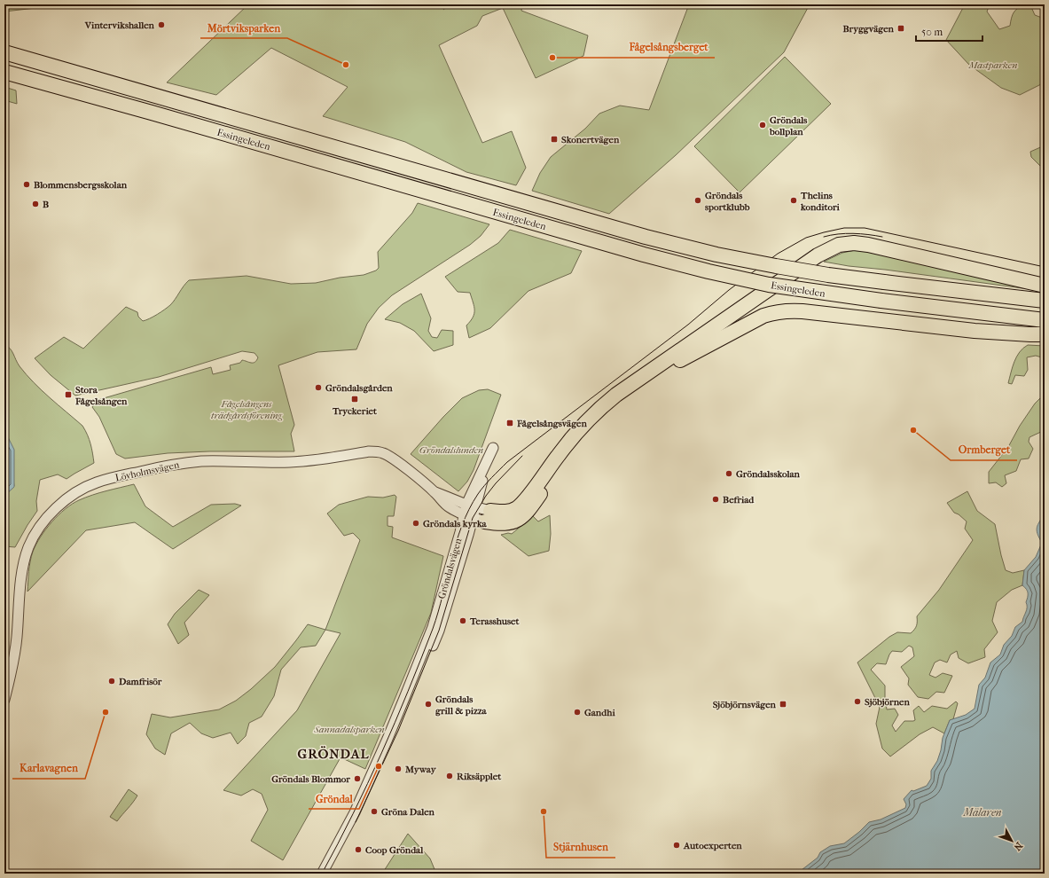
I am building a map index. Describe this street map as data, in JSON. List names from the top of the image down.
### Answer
{
  "streets": {
    "highway": ["Essingeleden"],
    "street": ["Lövholmsvägen", "Gröndalsvägen"]
  },
  "crossings": [
    ["Lövholmsvägen", "Gröndalsvägen"]
  ],
  "districts": ["GRÖNDAL"],
  "water": ["Mälaren"],
  "parks": [
    "Mastparken",
    "Fågelsångens trädgårdsförening",
    "Gröndalslunden",
    "Sannadalsparken"
  ],
  "places": {
    "other": [
      "Vintervikshallen",
      "Fågelsångsberget",
      "Mörtviksparken",
      "Gröndals bollplan",
      "Blommensbergsskolan",
      "Gröndals sportklubb",
      "Thelins konditori",
      "B",
      "Gröndalsgården",
      "Ormberget",
      "Gröndalsskolan",
      "Befriad",
      "Gröndals kyrka",
      "Terasshuset",
      "Damfrisör",
      "Sjöbjörnen",
      "Gröndals grill & pizza",
      "Karlavagnen",
      "Gandhi",
      "Gröndal",
      "Myway",
      "Riksäpplet",
      "Gröndals Blommor",
      "Gröna Dalen",
      "Stjärnhusen",
      "Autoexperten",
      "Coop Gröndal"
    ],
    "transit": [
      "Bryggvägen",
      "Skonertvägen",
      "Stora Fågelsången",
      "Tryckeriet",
      "Fågelsångsvägen",
      "Sjöbjörnsvägen"
    ]
  },
  "scale_bar": "50 m",
  "north": "bottom right"
}
